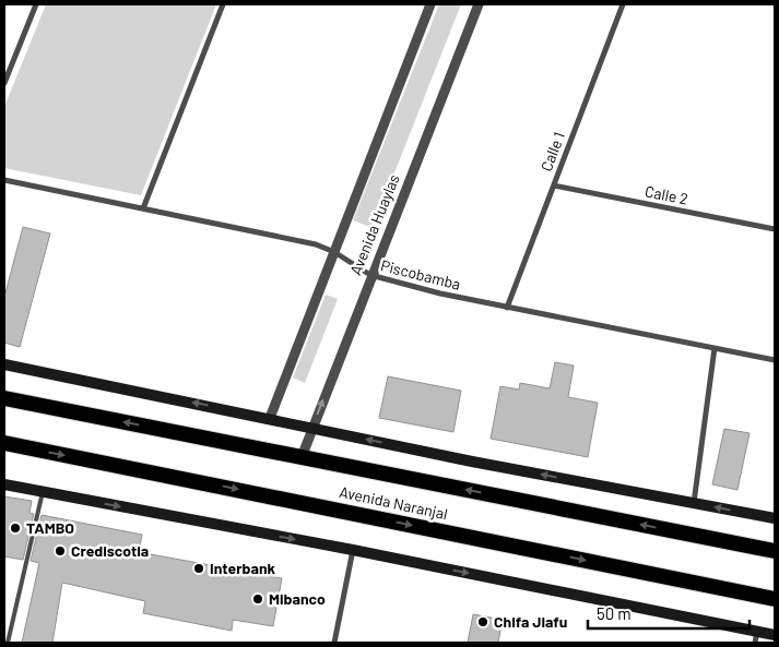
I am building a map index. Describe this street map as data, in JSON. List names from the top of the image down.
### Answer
{
  "streets": {
    "highway": ["Avenida Naranjal"],
    "street": [
      "Calle 1",
      "Calle 2",
      "Avenida Huaylas",
      "Piscobamba"
    ]
  },
  "crossings": [
    ["Calle 1", "Calle 2"],
    ["Calle 1", "Piscobamba"],
    ["Avenida Huaylas", "Piscobamba"],
    ["Avenida Huaylas", "Avenida Naranjal"]
  ],
  "places": [
    "TAMBO",
    "Crediscotia",
    "Interbank",
    "Mibanco",
    "Chifa Jiafu"
  ],
  "scale_bar": "50 m"
}
